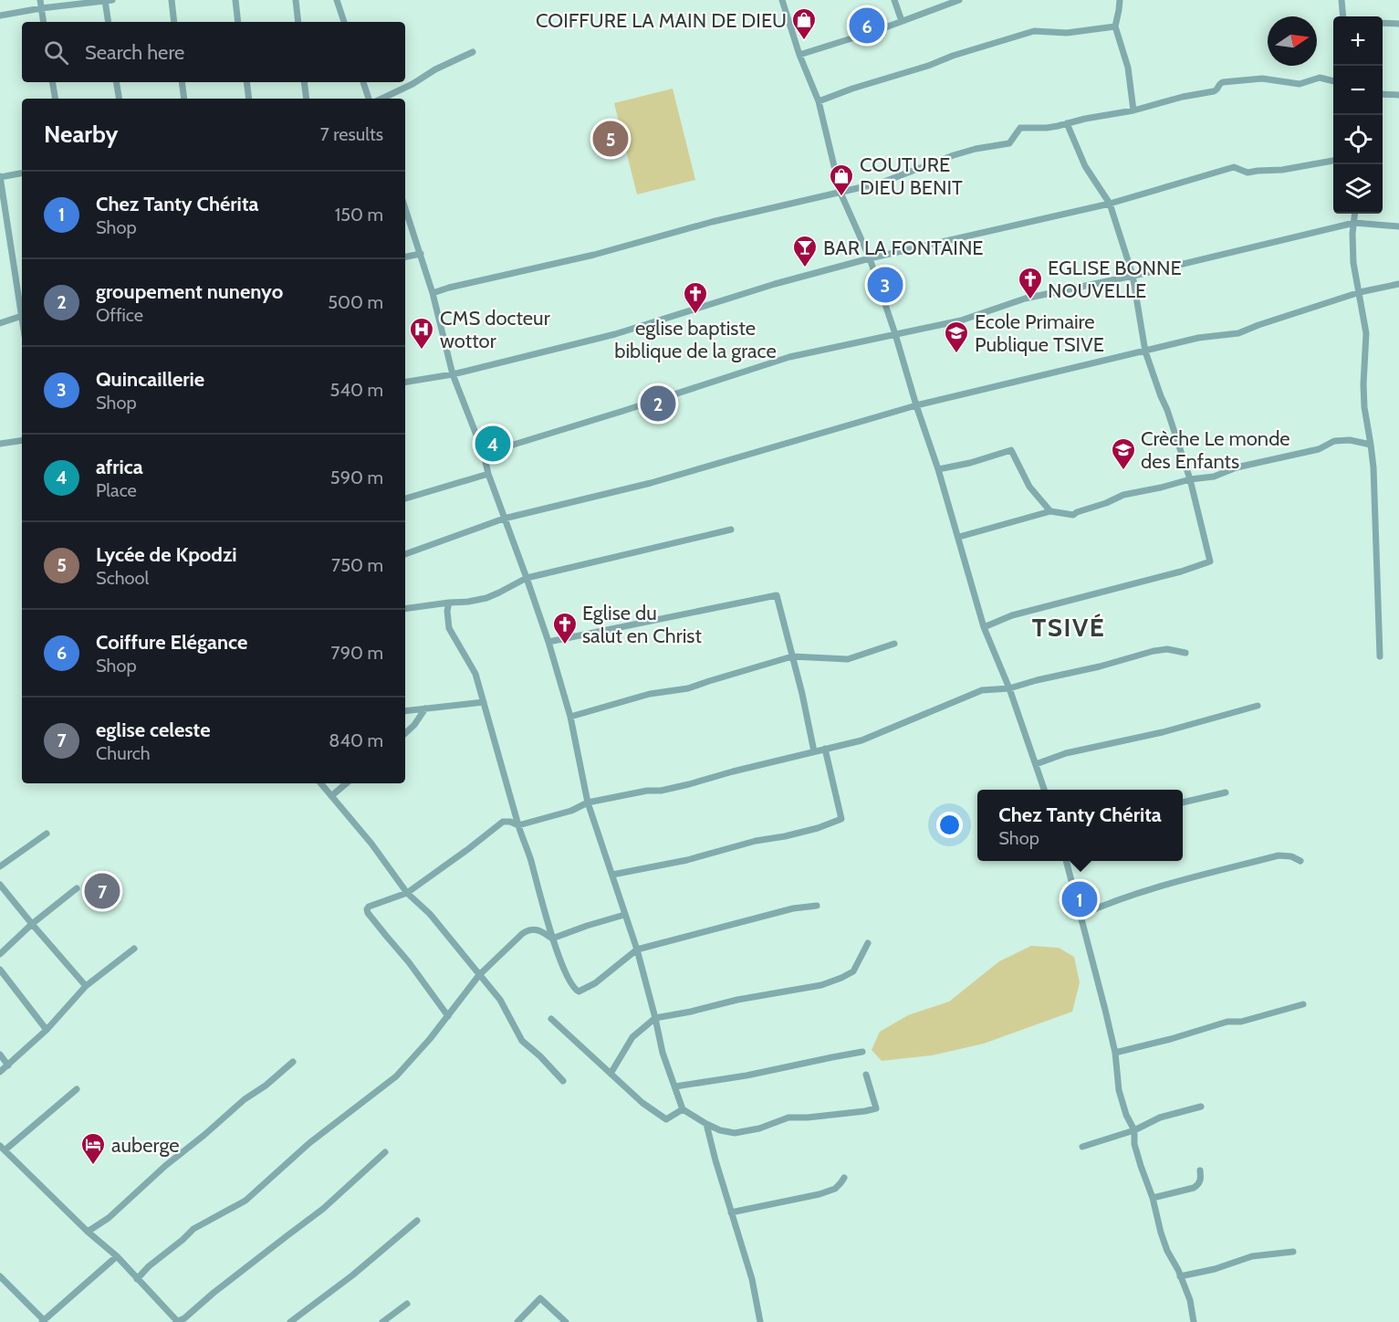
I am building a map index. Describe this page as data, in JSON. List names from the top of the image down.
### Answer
{
  "districts": ["TSIVÉ"],
  "places": {
    "shop": ["COIFFURE LA MAIN DE DIEU", "COUTURE DIEU BENIT"],
    "bar": ["BAR LA FONTAINE"],
    "church": ["EGLISE BONNE NOUVELLE", "eglise baptiste biblique de la grace", "Eglise du salut en Christ"],
    "hospital": ["CMS docteur wottor"],
    "school or university": ["Ecole Primaire Publique TSIVE", "Crèche Le monde des Enfants"],
    "hotel": ["auberge"]
  },
  "north": "right",
  "page": {
    "pins": [
      "6",
      "5",
      "3",
      "2",
      "4",
      "7",
      "1"
    ],
    "map_buttons": ["+", "−"],
    "search": "Search here",
    "heading": ["Nearby", "7 results"],
    "list": [
      {
        "mark": "1",
        "name": "Chez Tanty Chérita",
        "note": "Shop",
        "value": "150 m"
      },
      {
        "mark": "2",
        "name": "groupement nunenyo",
        "note": "Office",
        "value": "500 m"
      },
      {
        "mark": "3",
        "name": "Quincaillerie",
        "note": "Shop",
        "value": "540 m"
      },
      {
        "mark": "4",
        "name": "africa",
        "note": "Place",
        "value": "590 m"
      },
      {
        "mark": "5",
        "name": "Lycée de Kpodzi",
        "note": "School",
        "value": "750 m"
      },
      {
        "mark": "6",
        "name": "Coiffure Elégance",
        "note": "Shop",
        "value": "790 m"
      },
      {
        "mark": "7",
        "name": "eglise celeste",
        "note": "Church",
        "value": "840 m"
      }
    ],
    "popup": ["Chez Tanty Chérita", "Shop"]
  }
}
